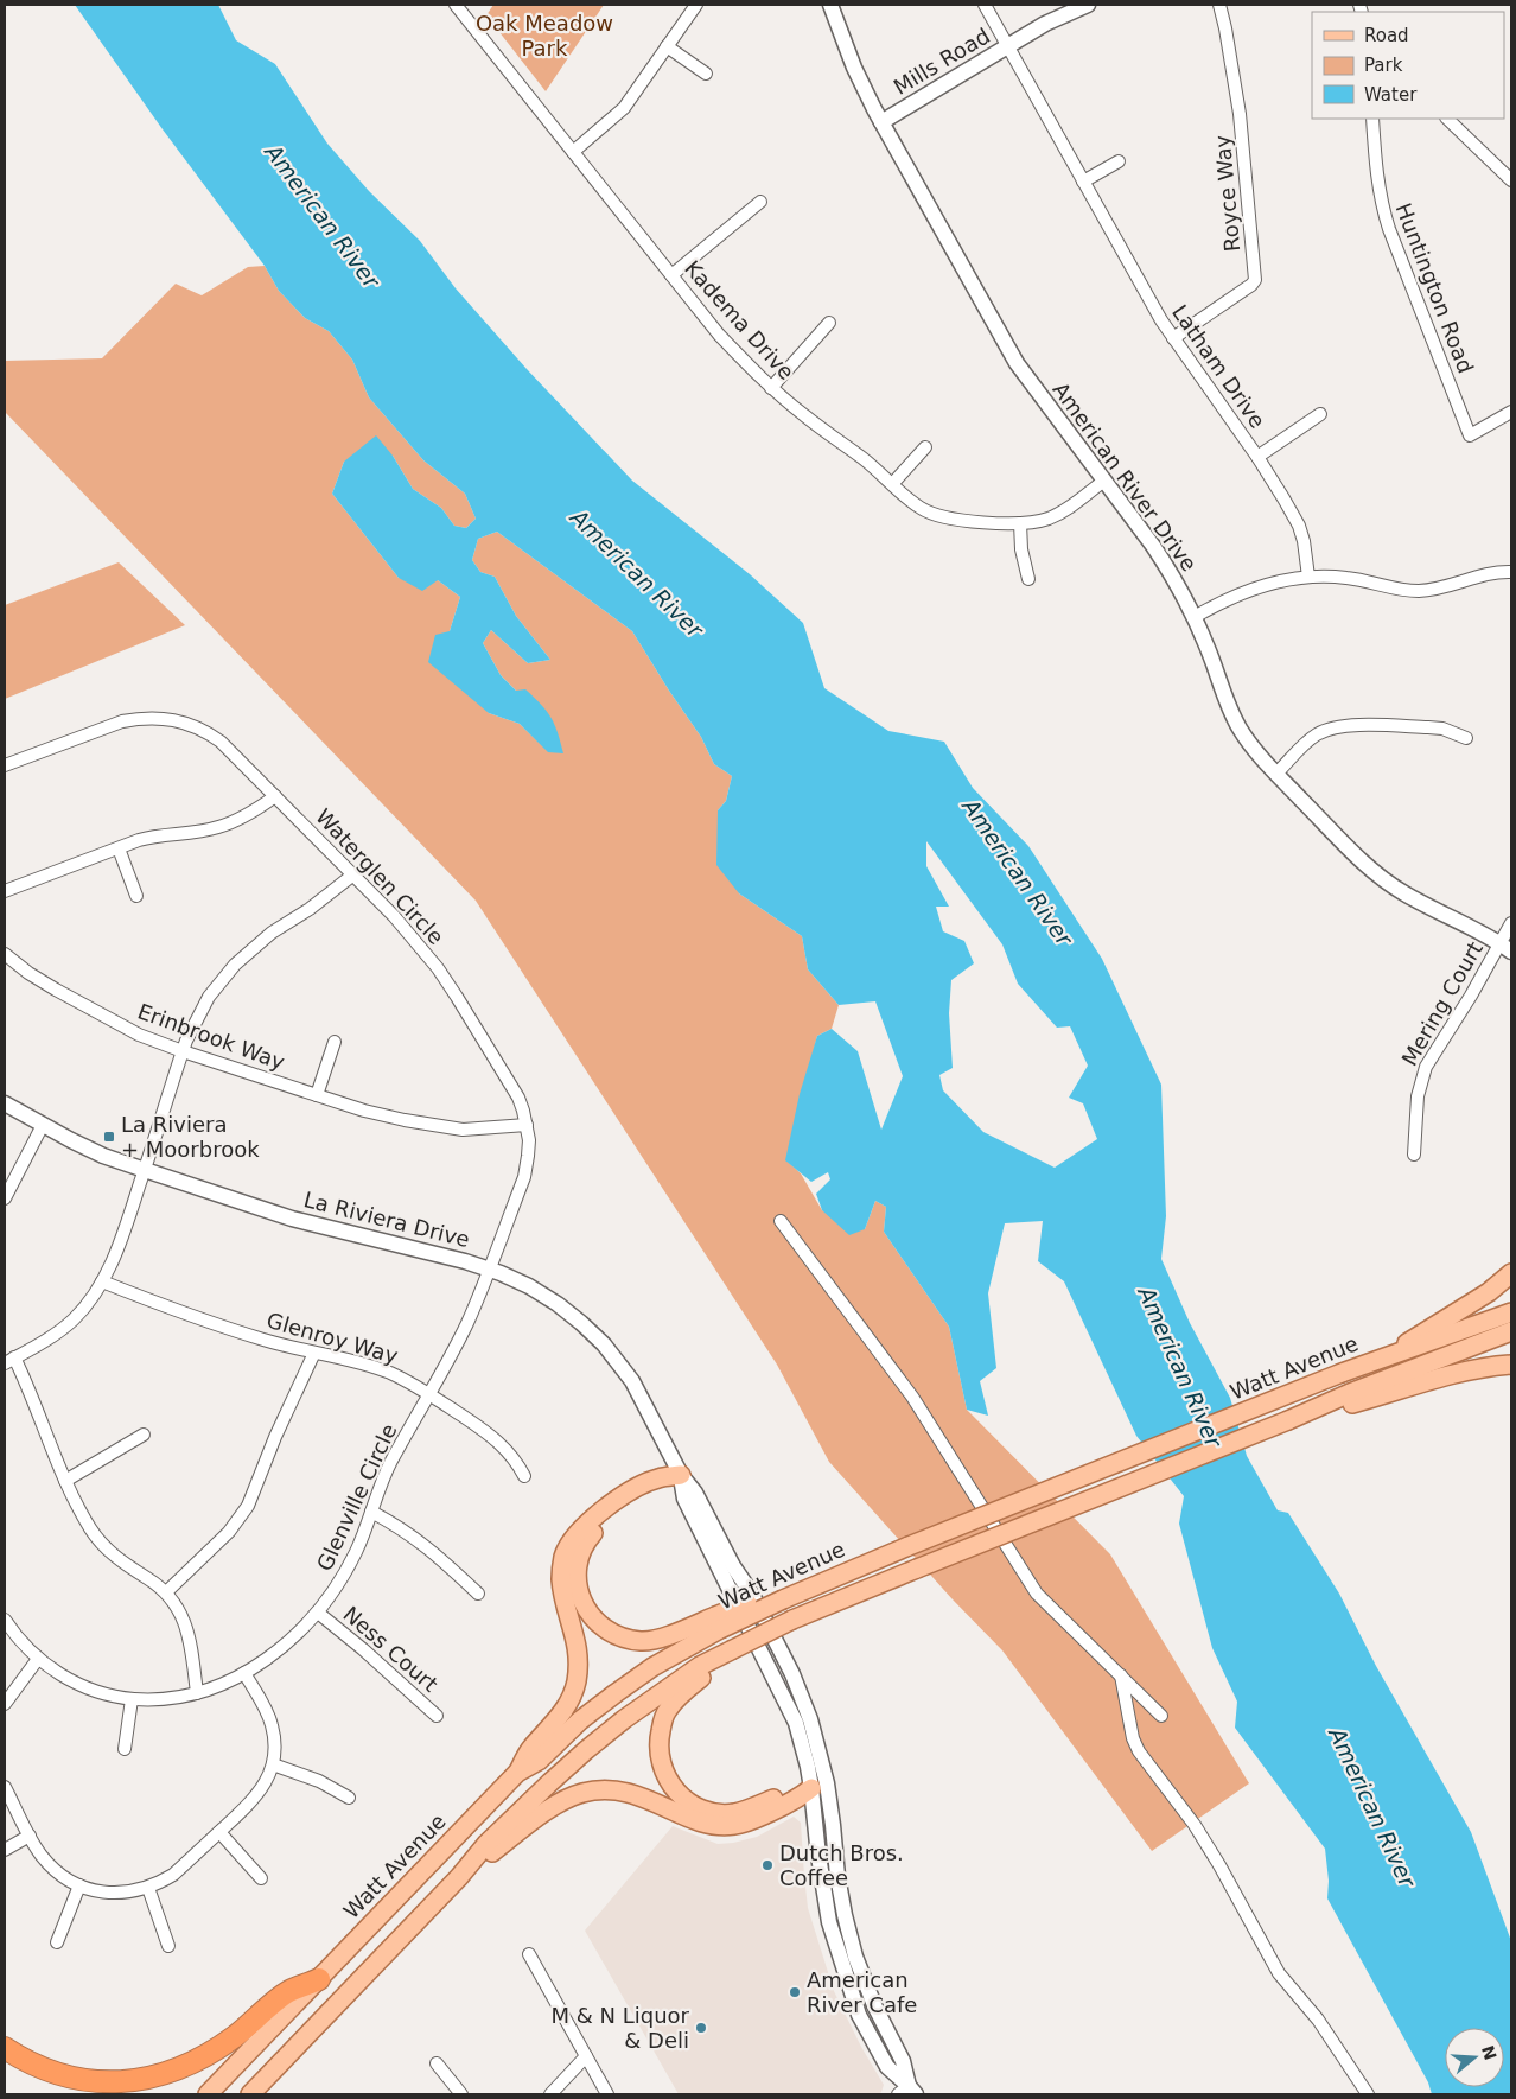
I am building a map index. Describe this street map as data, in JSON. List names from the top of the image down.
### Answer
{
  "streets": {
    "main road": ["Watt Avenue"],
    "street": [
      "Mills Road",
      "Royce Way",
      "Huntington Road",
      "Kadema Drive",
      "Latham Drive",
      "American River Drive",
      "Waterglen Circle",
      "Mering Court",
      "Erinbrook Way",
      "La Riviera Drive",
      "Glenroy Way",
      "Glenville Circle",
      "Ness Court"
    ]
  },
  "crossings": [
    ["Mills Road", "Latham Drive"],
    ["Mills Road", "American River Drive"],
    ["Royce Way", "Latham Drive"],
    ["Kadema Drive", "American River Drive"],
    ["American River Drive", "Mering Court"],
    ["Waterglen Circle", "Erinbrook Way"],
    ["Waterglen Circle", "La Riviera Drive"],
    ["Waterglen Circle", "Glenville Circle"],
    ["La Riviera Drive", "Glenville Circle"],
    ["Glenroy Way", "Glenville Circle"],
    ["Glenville Circle", "Ness Court"]
  ],
  "water": ["American River"],
  "parks": ["Oak Meadow Park"],
  "places": {
    "transit": ["La Riviera + Moorbrook"],
    "other": ["Dutch Bros. Coffee", "American River Cafe", "M & N Liquor & Deli"]
  },
  "legend": ["Road", "Park", "Water"],
  "north": "right"
}
